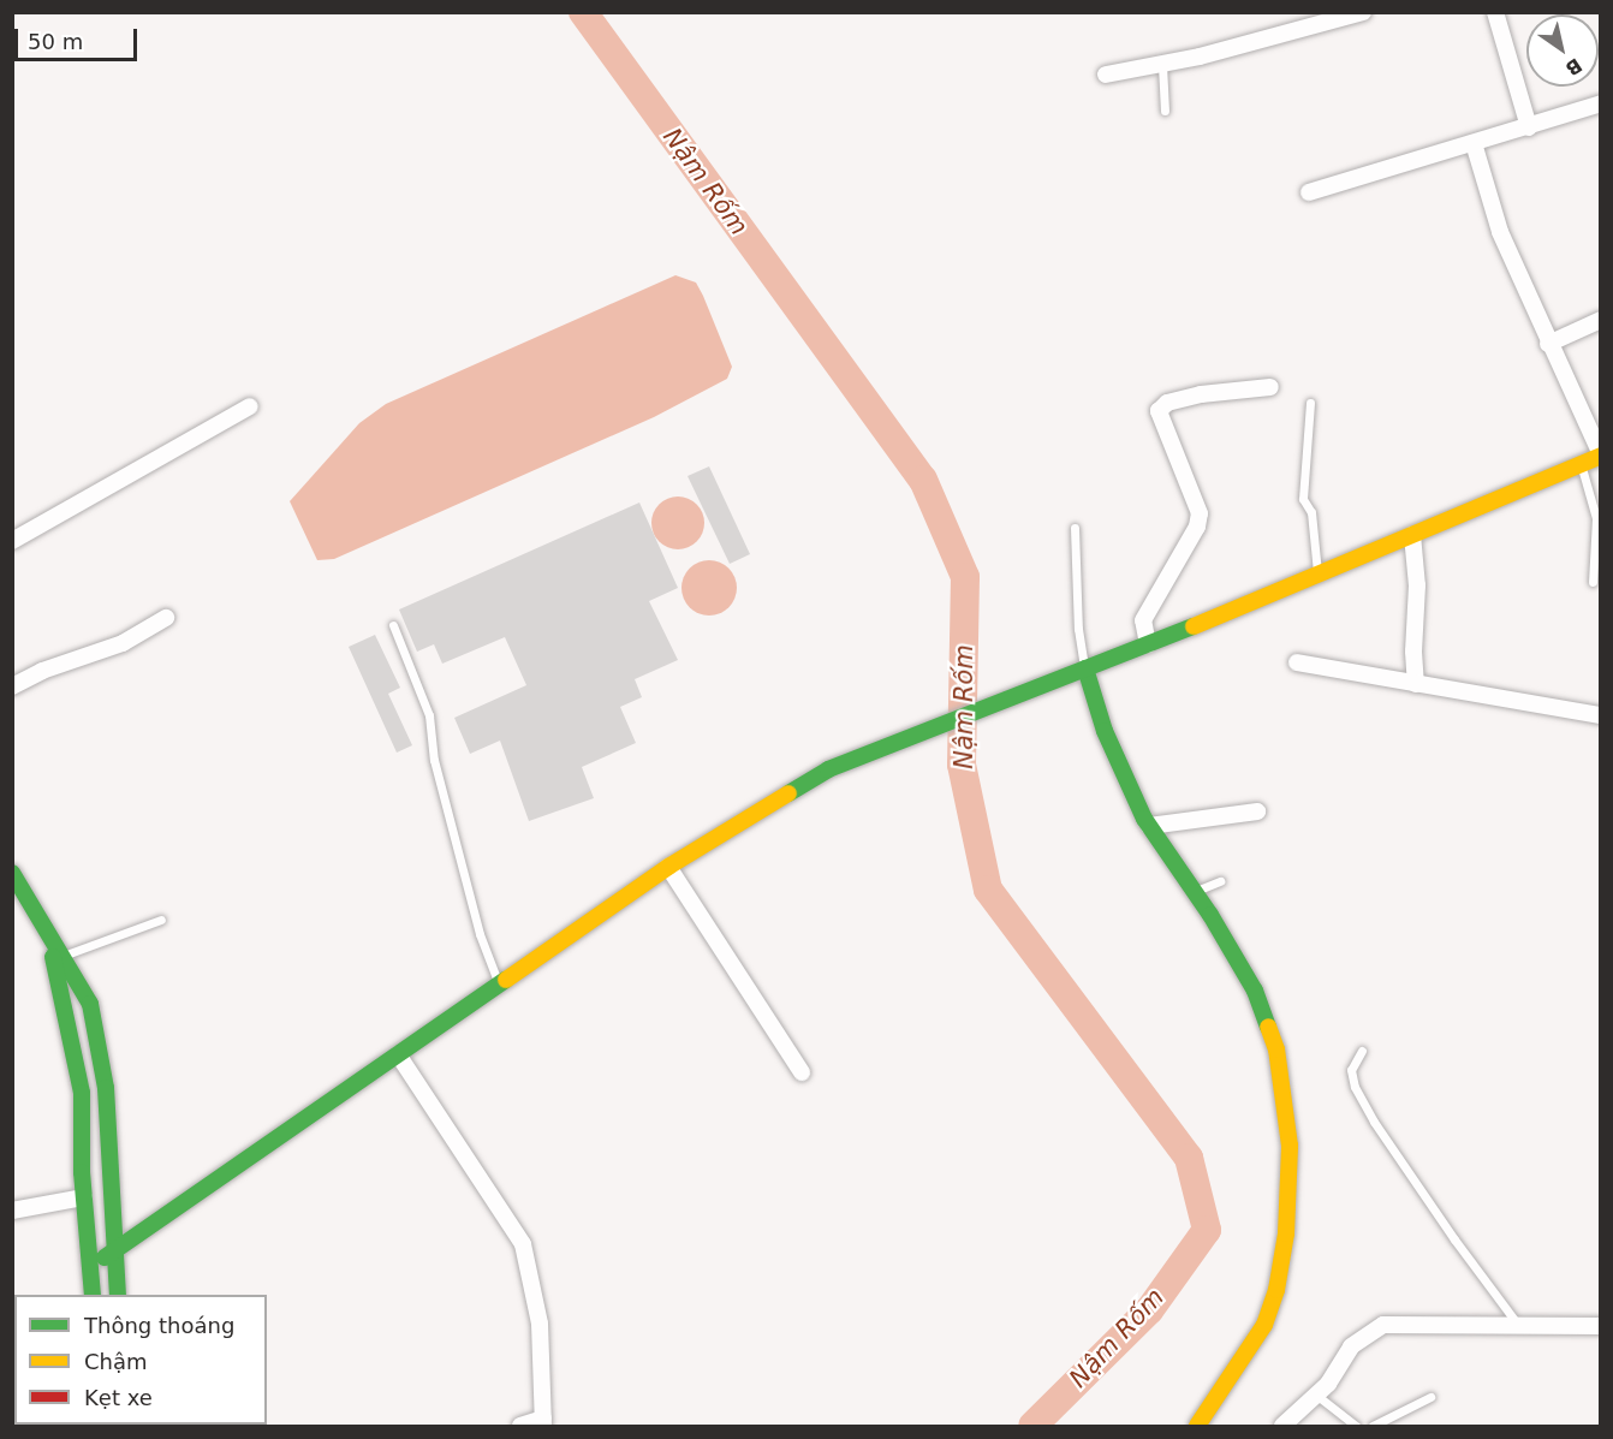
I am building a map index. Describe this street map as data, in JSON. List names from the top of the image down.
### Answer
{
  "water": ["Nậm Rốm"],
  "legend": ["Thông thoáng", "Chậm", "Kẹt xe"],
  "scale_bar": "50 m",
  "north": "bottom right"
}
